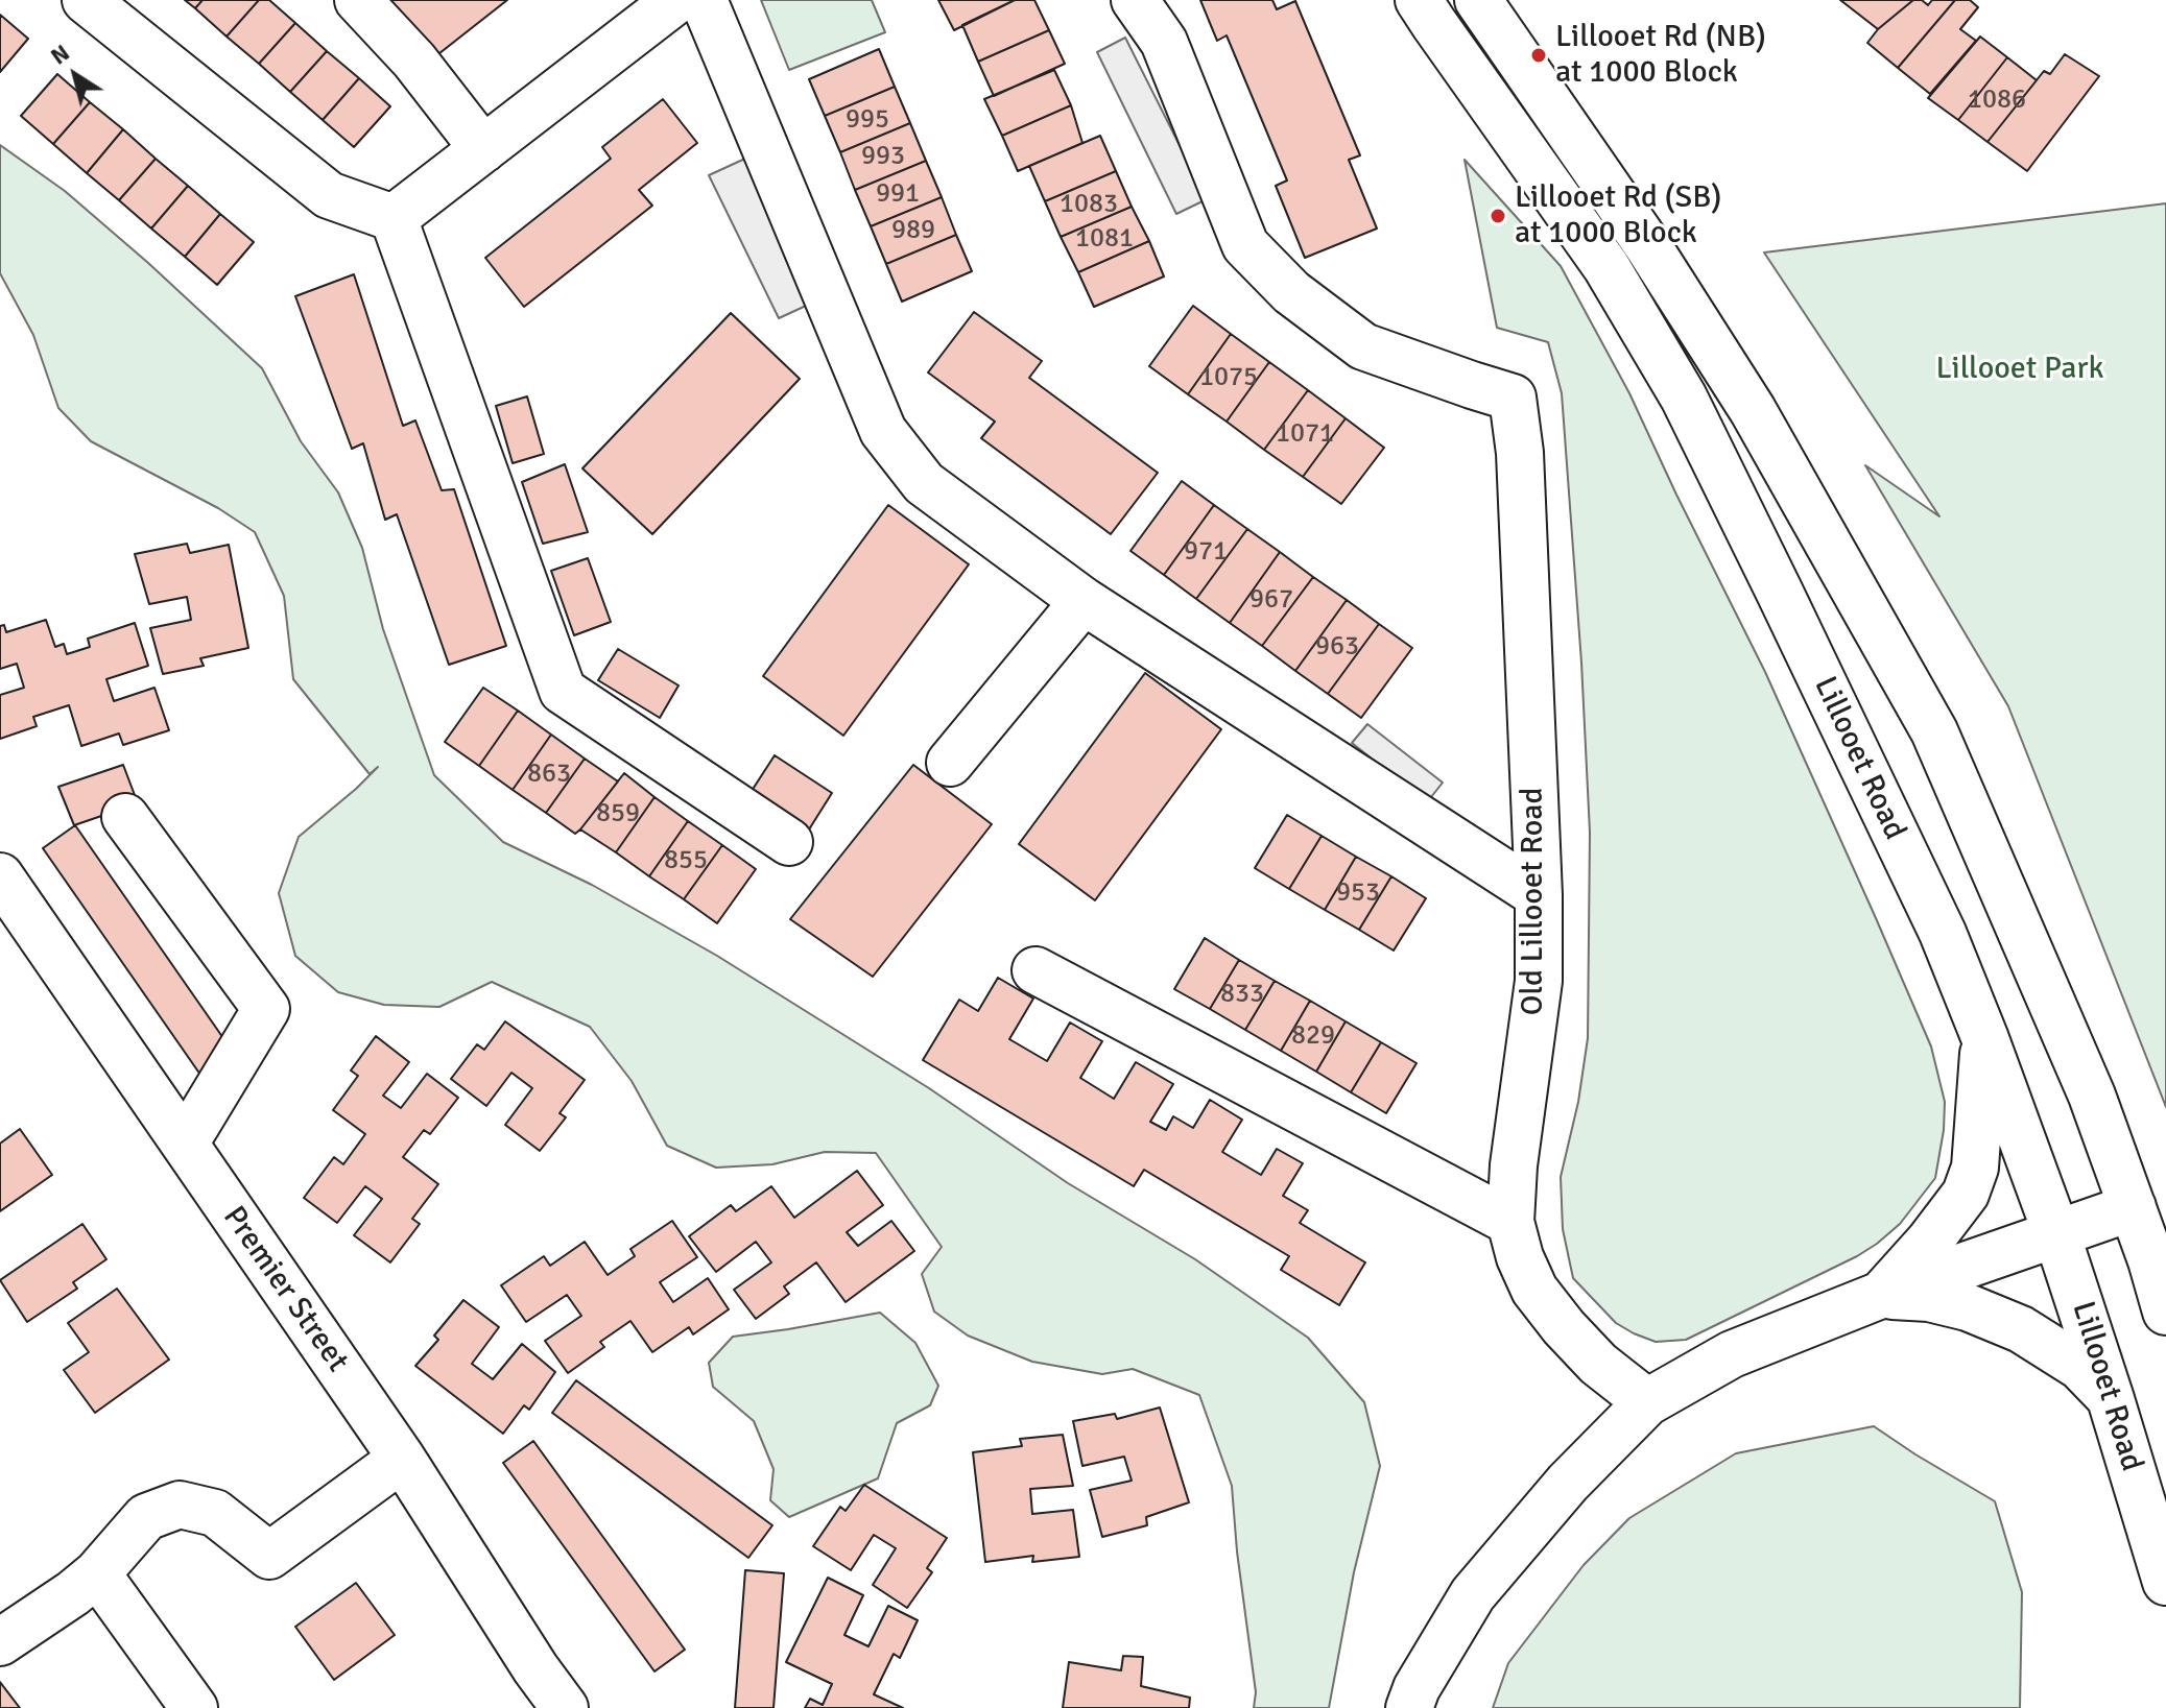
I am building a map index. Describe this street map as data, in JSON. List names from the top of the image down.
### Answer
{
  "streets": {
    "street": ["Lillooet Road", "Old Lillooet Road", "Premier Street"]
  },
  "parks": ["Lillooet Park"],
  "places": ["Lillooet Rd (NB) at 1000 Block", "Lillooet Rd (SB) at 1000 Block"],
  "house_numbers": [
    "1086",
    "995",
    "993",
    "991",
    "1083",
    "989",
    "1081",
    "1075",
    "1071",
    "971",
    "967",
    "963",
    "863",
    "859",
    "855",
    "953",
    "833",
    "829"
  ],
  "north": "top left"
}
